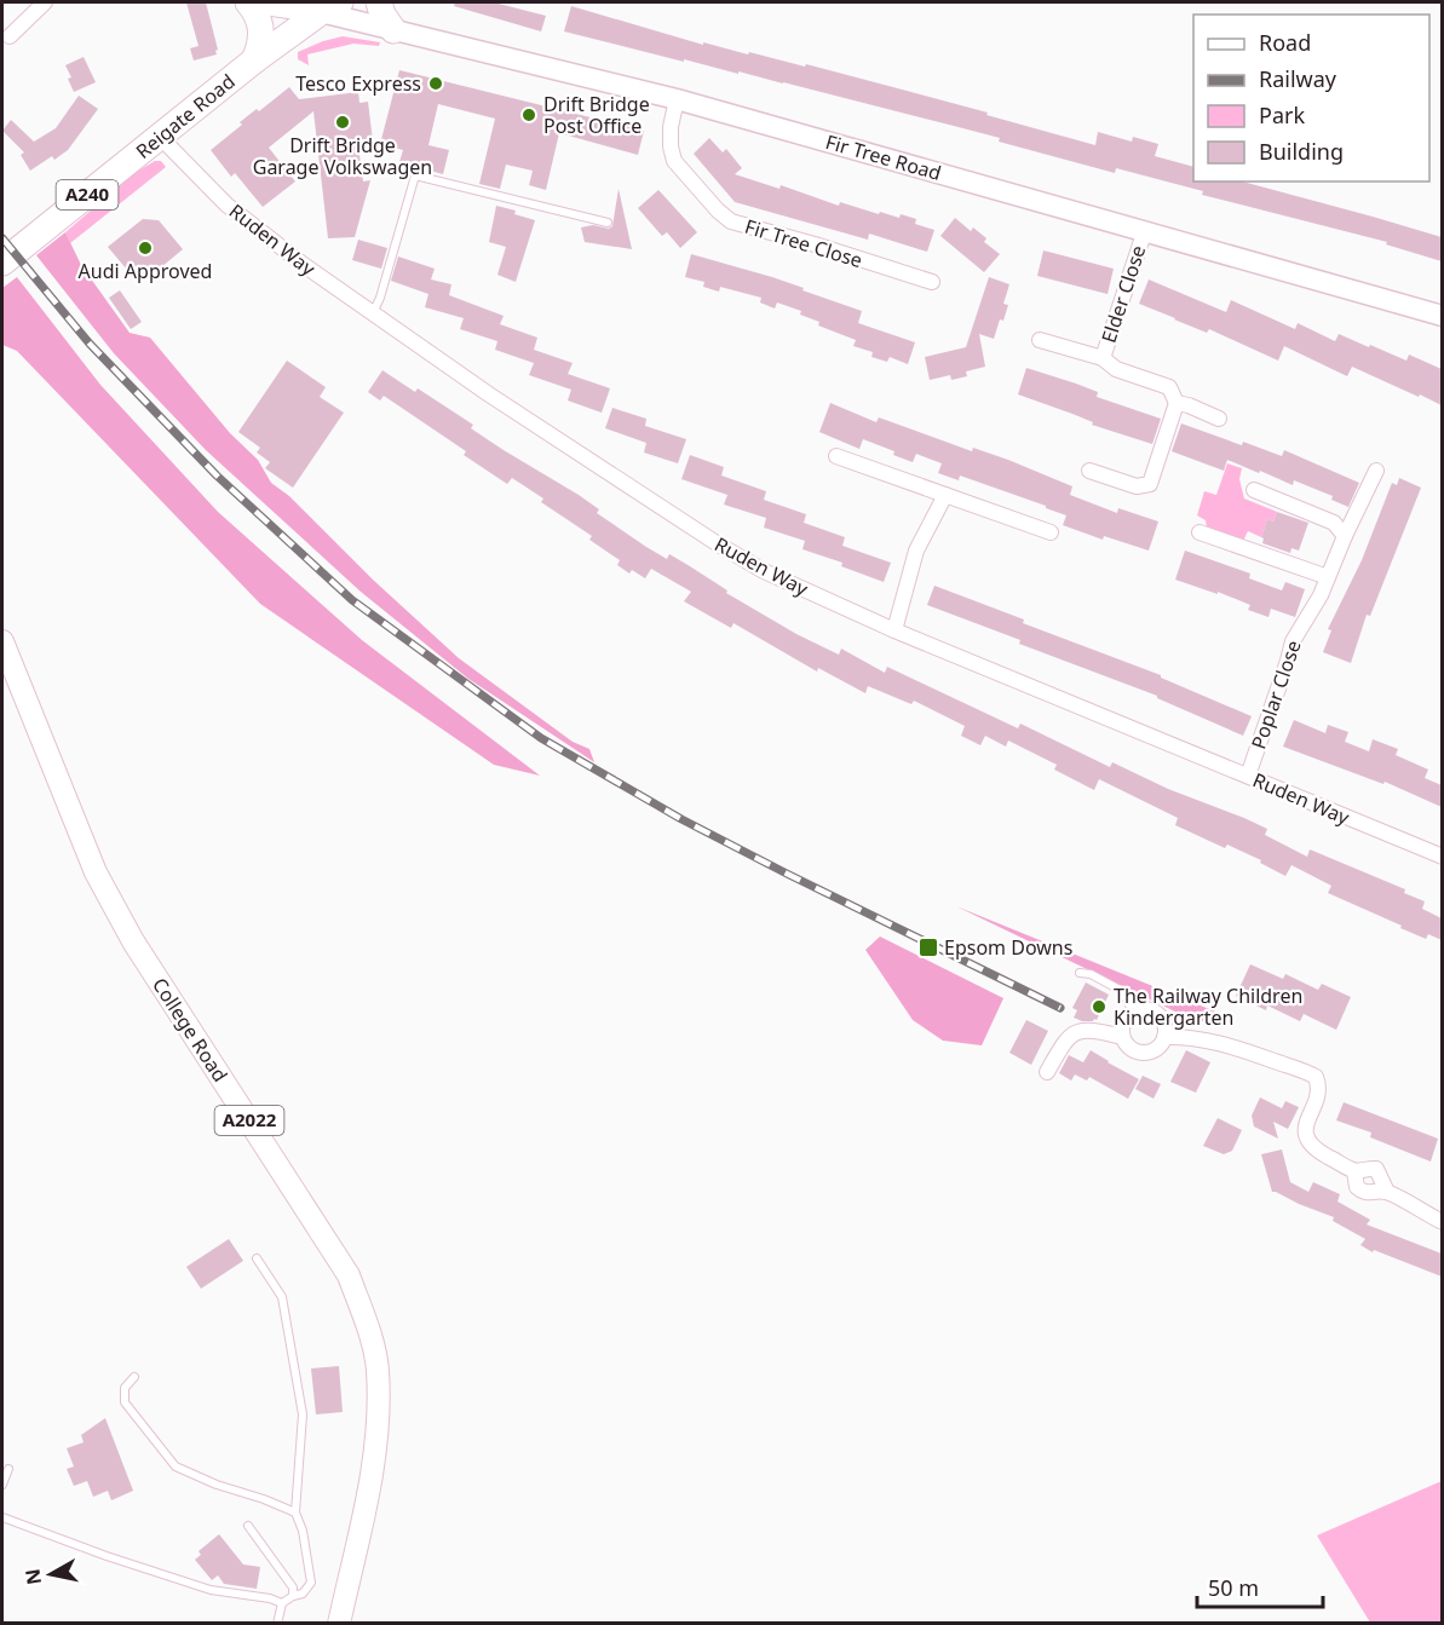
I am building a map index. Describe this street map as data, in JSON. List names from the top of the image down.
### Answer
{
  "streets": {
    "highway": ["Reigate Road", "A240"],
    "main road": ["Fir Tree Road", "College Road", "A2022"],
    "street": [
      "Ruden Way",
      "Fir Tree Close",
      "Elder Close",
      "Poplar Close"
    ]
  },
  "crossings": [
    ["Reigate Road", "Fir Tree Road"],
    ["Reigate Road", "Ruden Way"],
    ["Fir Tree Road", "Fir Tree Close"],
    ["Fir Tree Road", "Elder Close"],
    ["Ruden Way", "Poplar Close"]
  ],
  "places": {
    "other": [
      "Tesco Express",
      "Drift Bridge Post Office",
      "Drift Bridge Garage Volkswagen",
      "Audi Approved",
      "The Railway Children Kindergarten"
    ],
    "transit": ["Epsom Downs"]
  },
  "legend": [
    "Road",
    "Railway",
    "Park",
    "Building"
  ],
  "scale_bar": "50 m",
  "north": "left"
}
